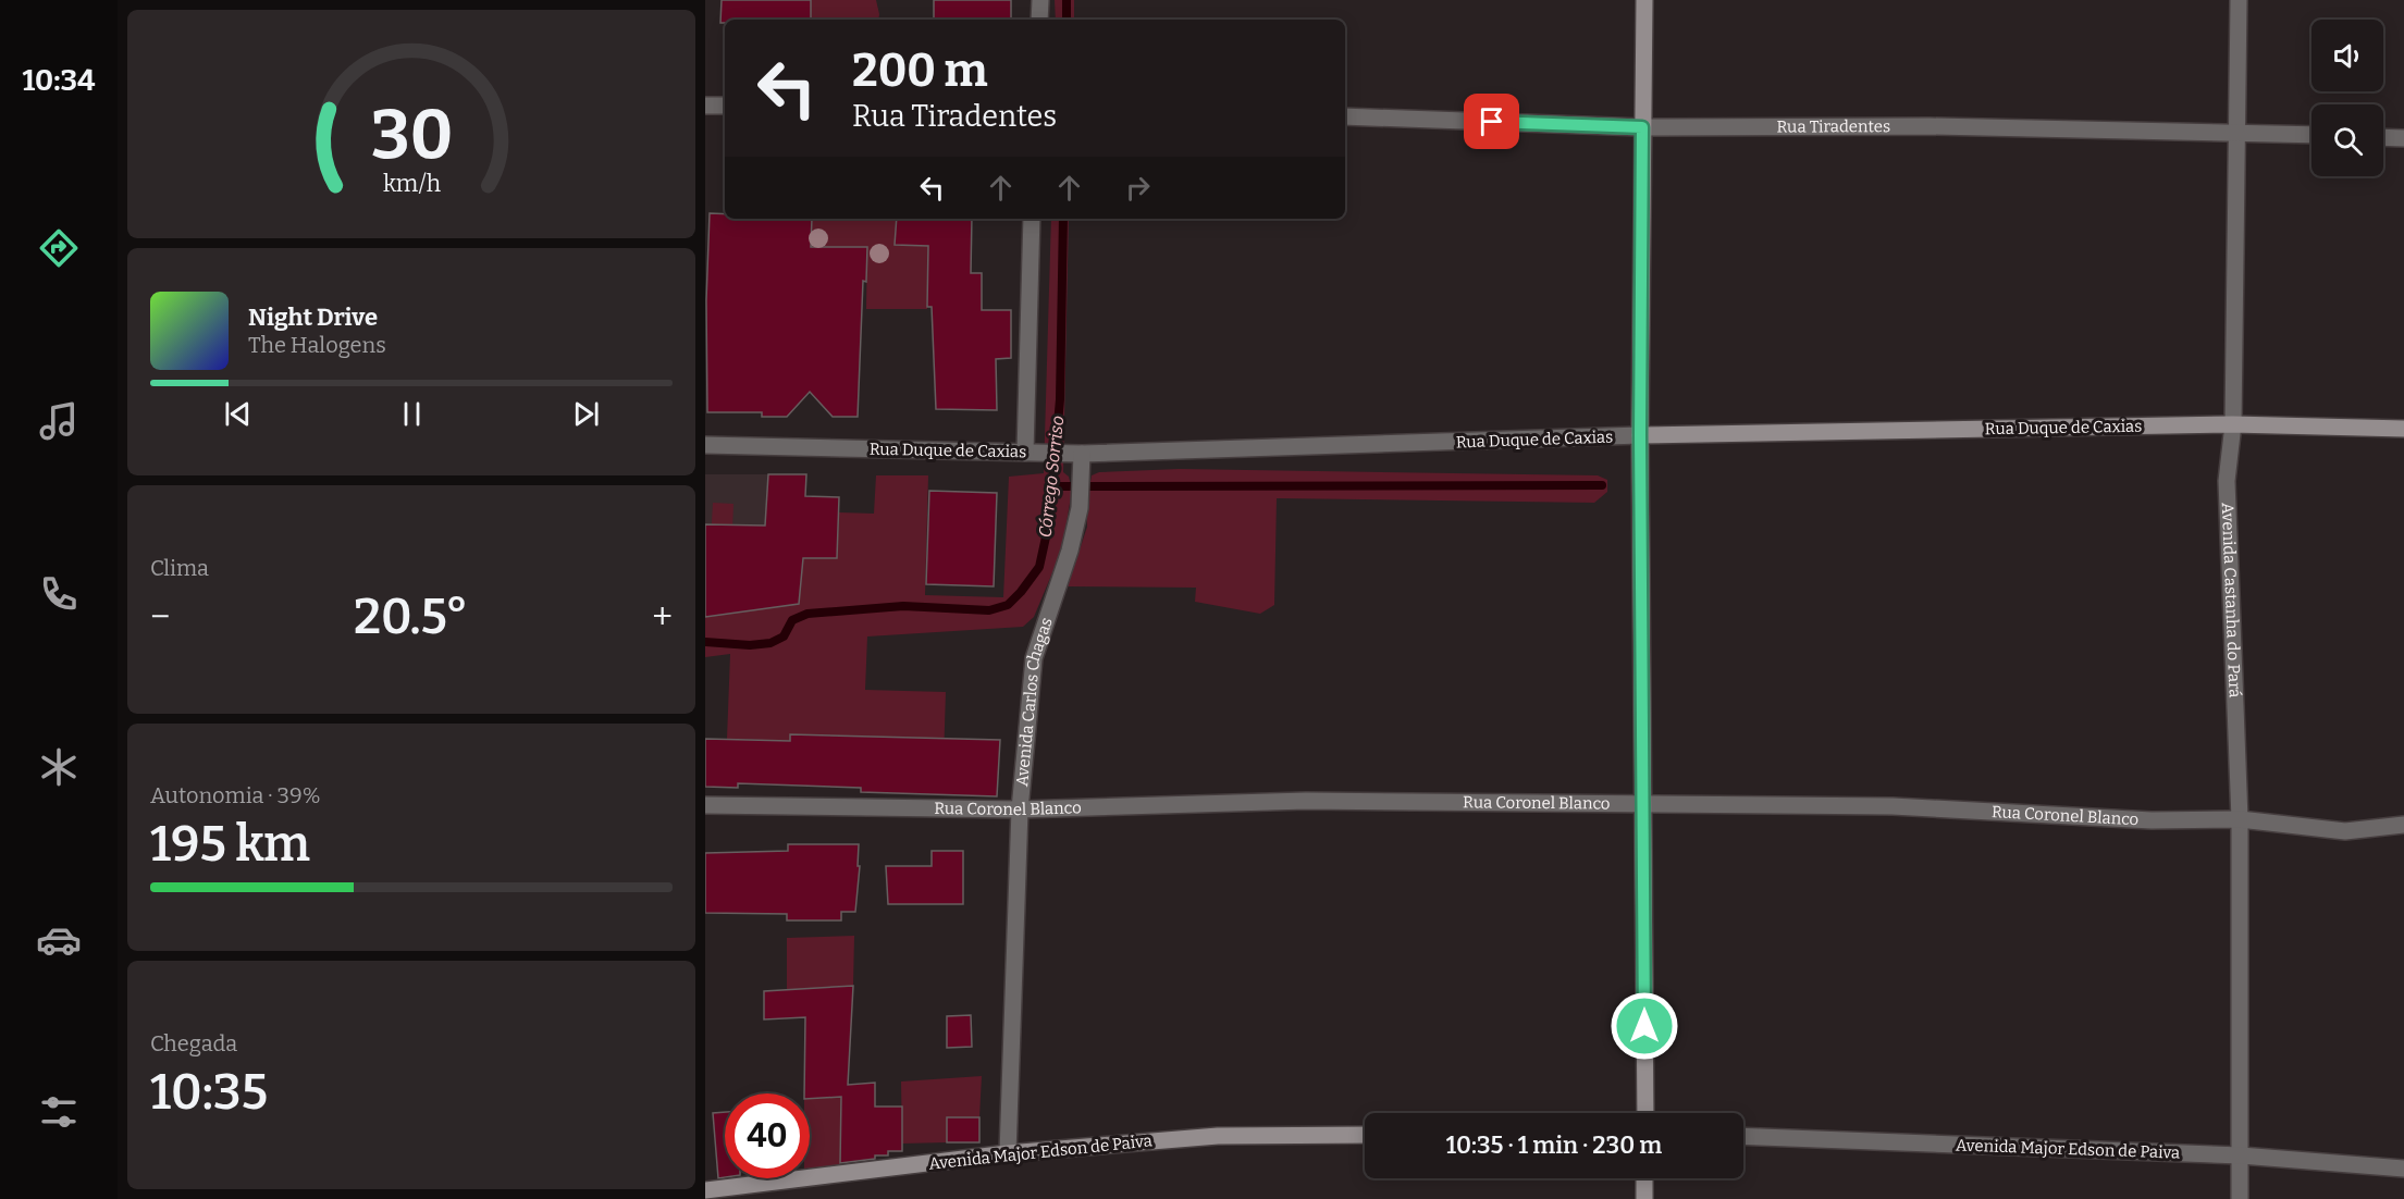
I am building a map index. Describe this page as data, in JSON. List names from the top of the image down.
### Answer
{
  "streets": {
    "street": [
      "Rua Tiradentes",
      "Rua Duque de Caxias",
      "Avenida Castanha do Pará",
      "Avenida Carlos Chagas",
      "Rua Coronel Blanco",
      "Avenida Major Edson de Paiva"
    ]
  },
  "crossings": [
    ["Rua Tiradentes", "Avenida Castanha do Pará"],
    ["Rua Duque de Caxias", "Avenida Castanha do Pará"],
    ["Rua Duque de Caxias", "Avenida Carlos Chagas"],
    ["Avenida Castanha do Pará", "Rua Coronel Blanco"],
    ["Avenida Castanha do Pará", "Avenida Major Edson de Paiva"],
    ["Avenida Carlos Chagas", "Rua Coronel Blanco"],
    ["Avenida Carlos Chagas", "Avenida Major Edson de Paiva"]
  ],
  "water": ["Córrego Sorriso"],
  "page": {
    "tabs": "10:34",
    "turn": ["200 m", "Rua Tiradentes"],
    "song": ["Night Drive", "The Halogens"],
    "tile": [
      "Clima",
      ["Autonomia · 39%", "195 km"],
      ["Chegada", "10:35"]
    ],
    "heat": ["−", "20.5°", "+"],
    "limit": "40",
    "trip": "10:35 · 1 min · 230 m",
    "gauge": ["30", "km/h"]
  }
}
